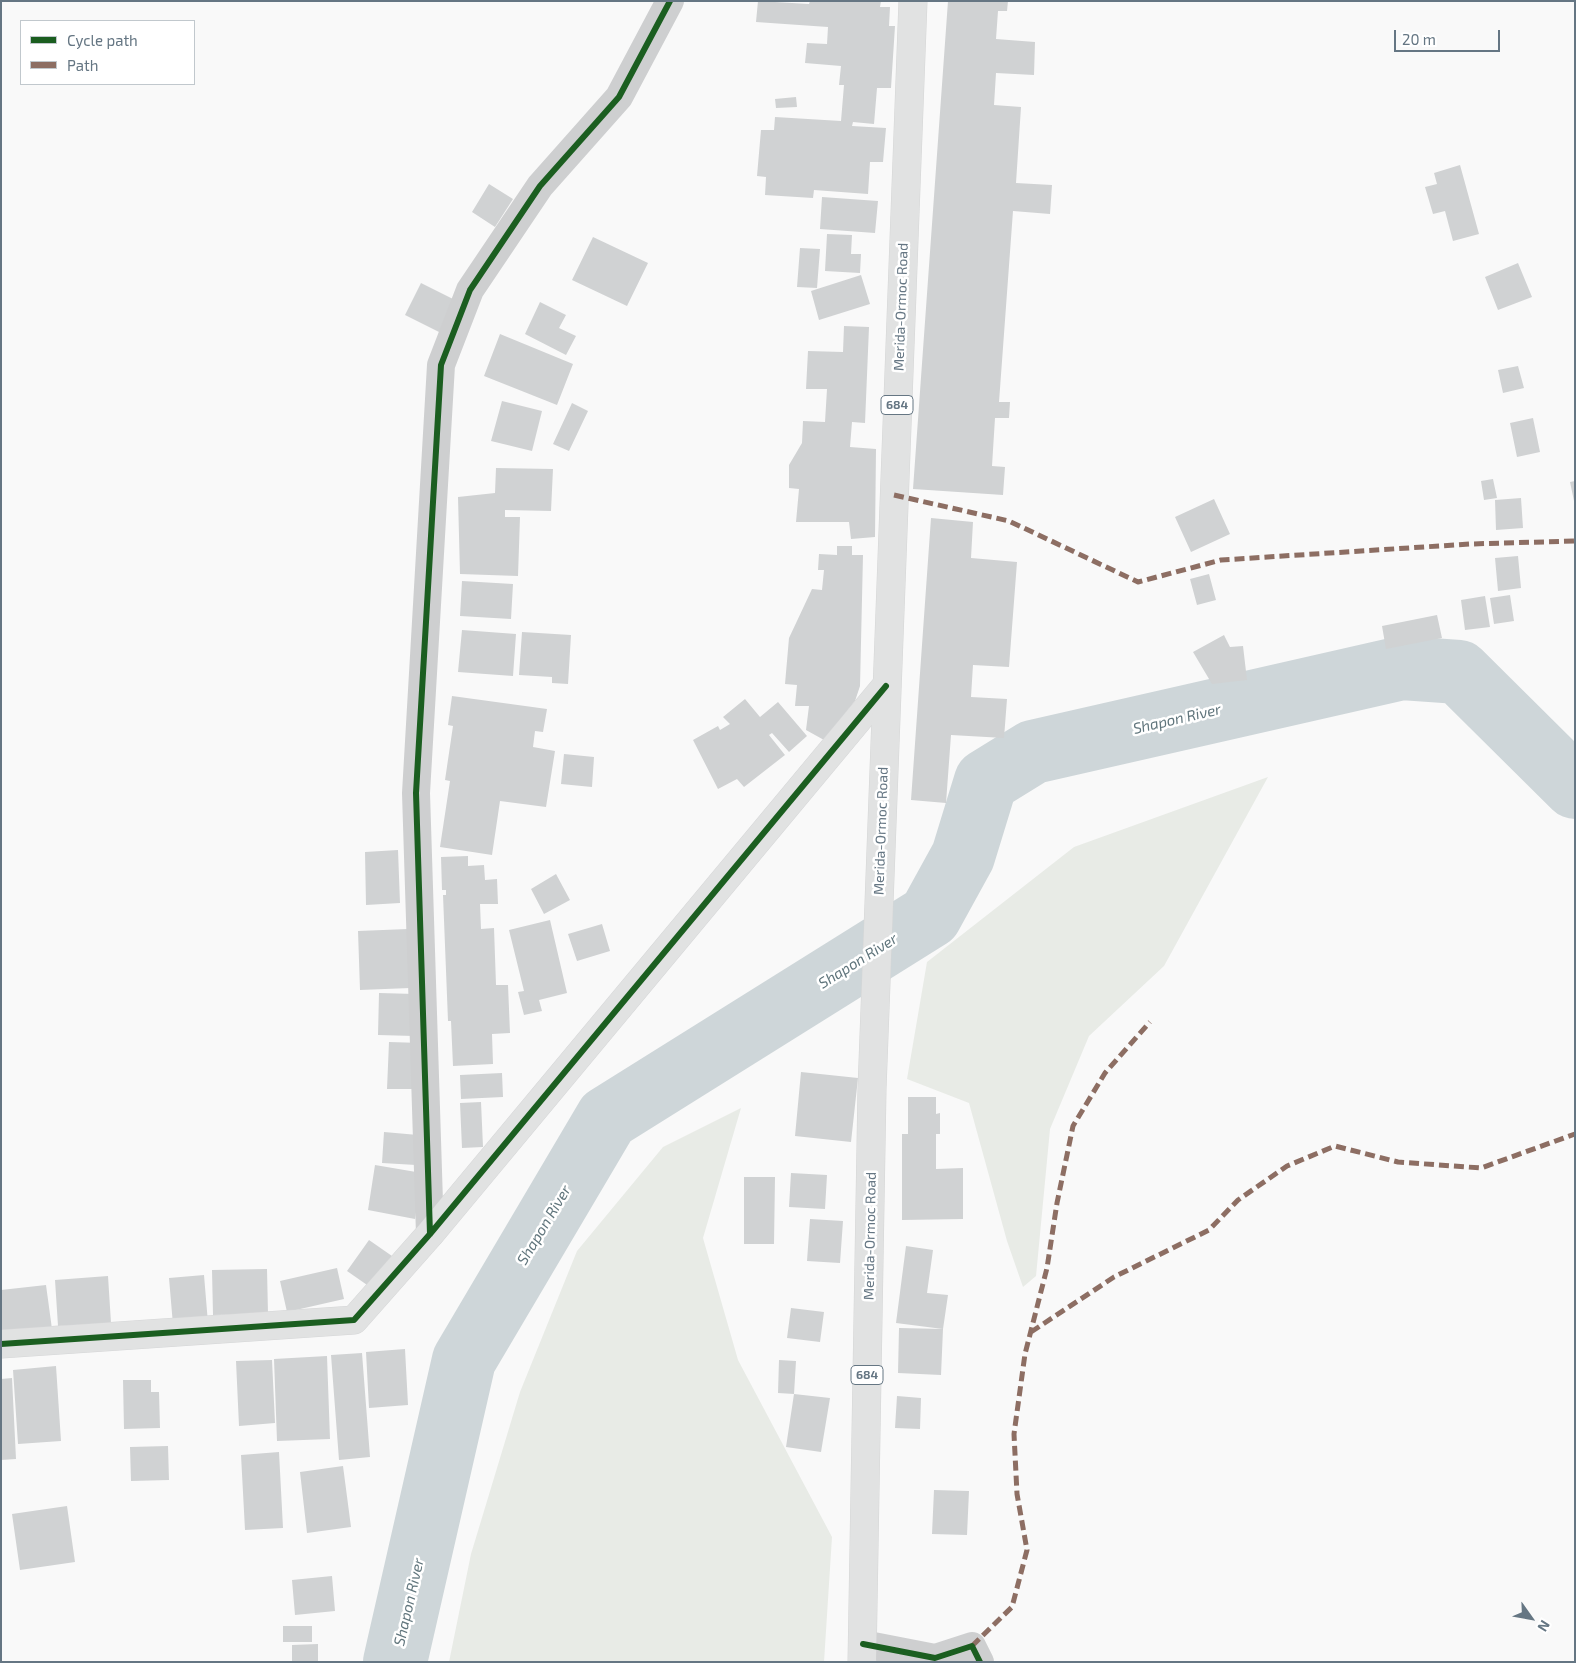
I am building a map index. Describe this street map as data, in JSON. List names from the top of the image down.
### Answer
{
  "streets": {
    "main road": ["Merida-Ormoc Road", "684"]
  },
  "water": ["Shapon River"],
  "legend": ["Cycle path", "Path"],
  "scale_bar": "20 m",
  "north": "bottom right"
}
